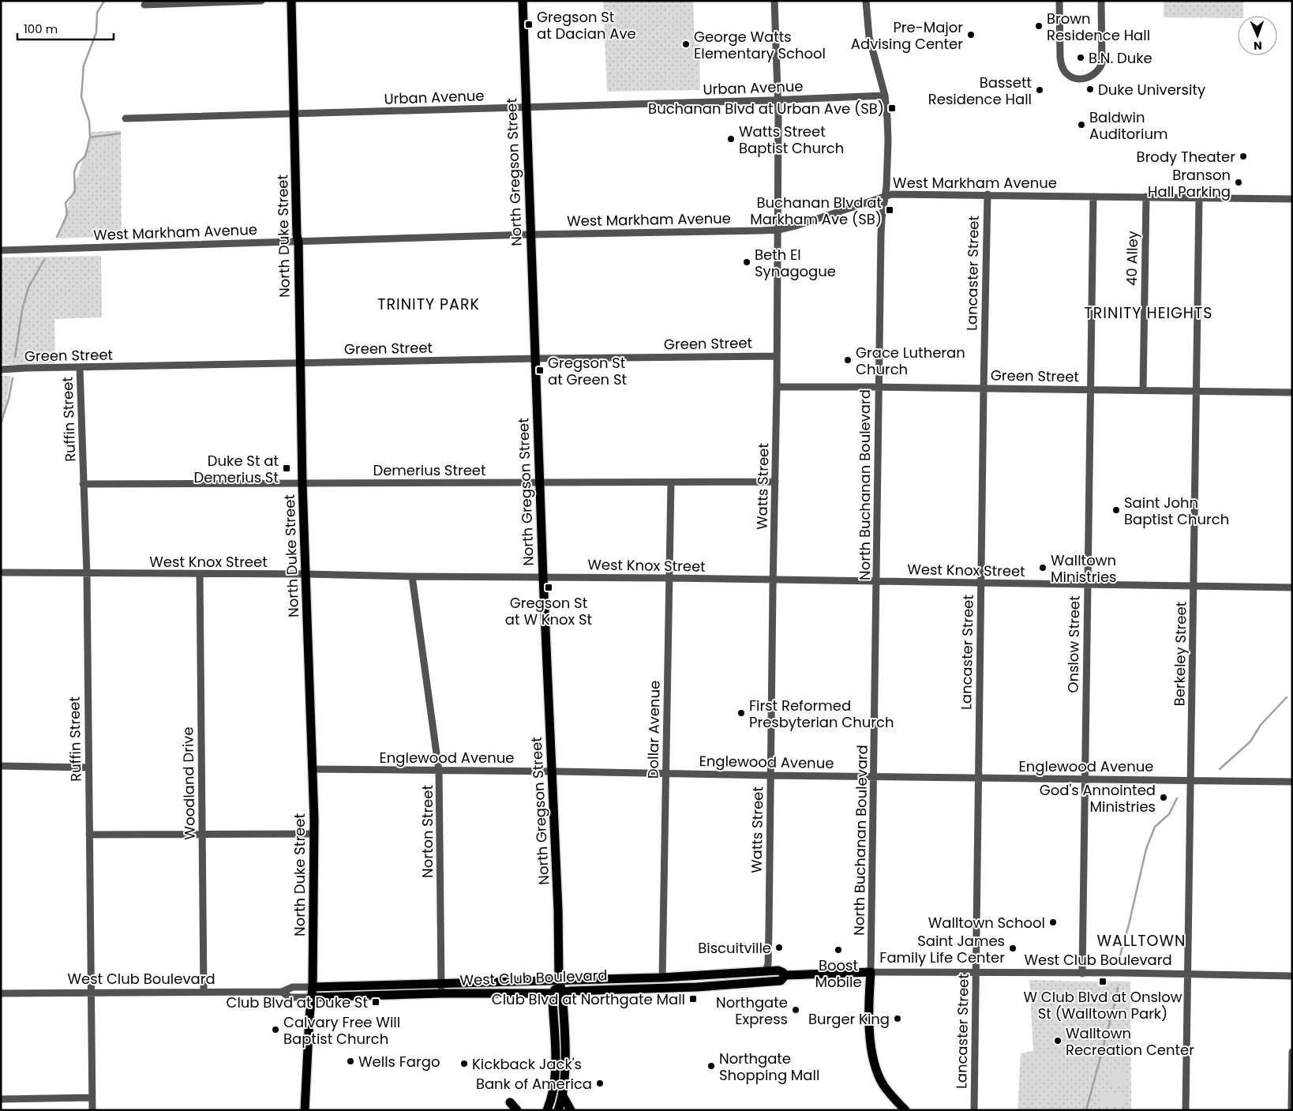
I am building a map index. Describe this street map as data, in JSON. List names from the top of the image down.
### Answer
{
  "streets": {
    "main road": ["North Gregson Street", "North Duke Street", "West Club Boulevard"],
    "street": [
      "Urban Avenue",
      "West Markham Avenue",
      "40 Alley",
      "Lancaster Street",
      "Green Street",
      "Ruffin Street",
      "Demerius Street",
      "North Buchanan Boulevard",
      "Watts Street",
      "West Knox Street",
      "Onslow Street",
      "Berkeley Street",
      "Dollar Avenue",
      "Englewood Avenue",
      "Woodland Drive",
      "Norton Street"
    ]
  },
  "crossings": [
    ["Urban Avenue", "North Gregson Street"],
    ["Urban Avenue", "North Duke Street"],
    ["Urban Avenue", "North Buchanan Boulevard"],
    ["Urban Avenue", "Watts Street"],
    ["North Gregson Street", "West Markham Avenue"],
    ["North Gregson Street", "Green Street"],
    ["North Gregson Street", "Demerius Street"],
    ["North Gregson Street", "West Knox Street"],
    ["North Gregson Street", "Englewood Avenue"],
    ["North Gregson Street", "West Club Boulevard"],
    ["West Markham Avenue", "North Duke Street"],
    ["West Markham Avenue", "40 Alley"],
    ["West Markham Avenue", "Lancaster Street"],
    ["West Markham Avenue", "North Buchanan Boulevard"],
    ["West Markham Avenue", "Watts Street"],
    ["West Markham Avenue", "Onslow Street"],
    ["West Markham Avenue", "Berkeley Street"],
    ["North Duke Street", "Green Street"],
    ["North Duke Street", "Demerius Street"],
    ["North Duke Street", "West Knox Street"],
    ["North Duke Street", "Englewood Avenue"],
    ["North Duke Street", "West Club Boulevard"],
    ["40 Alley", "Green Street"],
    ["Lancaster Street", "Green Street"],
    ["Lancaster Street", "West Knox Street"],
    ["Lancaster Street", "Englewood Avenue"],
    ["Lancaster Street", "West Club Boulevard"],
    ["Green Street", "Ruffin Street"],
    ["Green Street", "North Buchanan Boulevard"],
    ["Green Street", "Watts Street"],
    ["Green Street", "Onslow Street"],
    ["Green Street", "Berkeley Street"],
    ["Ruffin Street", "Demerius Street"],
    ["Ruffin Street", "West Knox Street"],
    ["Ruffin Street", "West Club Boulevard"],
    ["Demerius Street", "Watts Street"],
    ["Demerius Street", "Dollar Avenue"],
    ["North Buchanan Boulevard", "West Knox Street"],
    ["North Buchanan Boulevard", "Englewood Avenue"],
    ["North Buchanan Boulevard", "West Club Boulevard"],
    ["Watts Street", "West Knox Street"],
    ["Watts Street", "Englewood Avenue"],
    ["Watts Street", "West Club Boulevard"],
    ["West Knox Street", "Onslow Street"],
    ["West Knox Street", "Berkeley Street"],
    ["West Knox Street", "Dollar Avenue"],
    ["West Knox Street", "Woodland Drive"],
    ["West Knox Street", "Norton Street"],
    ["Onslow Street", "Englewood Avenue"],
    ["Onslow Street", "West Club Boulevard"],
    ["Berkeley Street", "Englewood Avenue"],
    ["Berkeley Street", "West Club Boulevard"],
    ["Dollar Avenue", "Englewood Avenue"],
    ["Dollar Avenue", "West Club Boulevard"],
    ["Englewood Avenue", "Norton Street"],
    ["Woodland Drive", "West Club Boulevard"],
    ["Norton Street", "West Club Boulevard"]
  ],
  "districts": ["TRINITY PARK", "TRINITY HEIGHTS", "WALLTOWN"],
  "places": {
    "transit": [
      "Gregson St at Dacian Ave",
      "Buchanan Blvd at Urban Ave (SB)",
      "Buchanan Blvd at Markham Ave (SB)",
      "Gregson St at Green St",
      "Duke St at Demerius St",
      "Gregson St at W Knox St",
      "W Club Blvd at Onslow St (Walltown Park)",
      "Club Blvd at Northgate Mall",
      "Club Blvd at Duke St"
    ],
    "other": [
      "Brown Residence Hall",
      "Pre-Major Advising Center",
      "George Watts Elementary School",
      "B.N. Duke",
      "Duke University",
      "Bassett Residence Hall",
      "Baldwin Auditorium",
      "Watts Street Baptist Church",
      "Brody Theater",
      "Branson Hall Parking",
      "Beth El Synagogue",
      "Grace Lutheran Church",
      "Saint John Baptist Church",
      "Walltown Ministries",
      "First Reformed Presbyterian Church",
      "God's Annointed Ministries",
      "Walltown School",
      "Biscuitville",
      "Saint James Family Life Center",
      "Boost Mobile",
      "Northgate Express",
      "Burger King",
      "Calvary Free Will Baptist Church",
      "Walltown Recreation Center",
      "Wells Fargo",
      "Kickback Jack's",
      "Northgate Shopping Mall",
      "Bank of America"
    ]
  },
  "scale_bar": "100 m",
  "north": "bottom"
}
